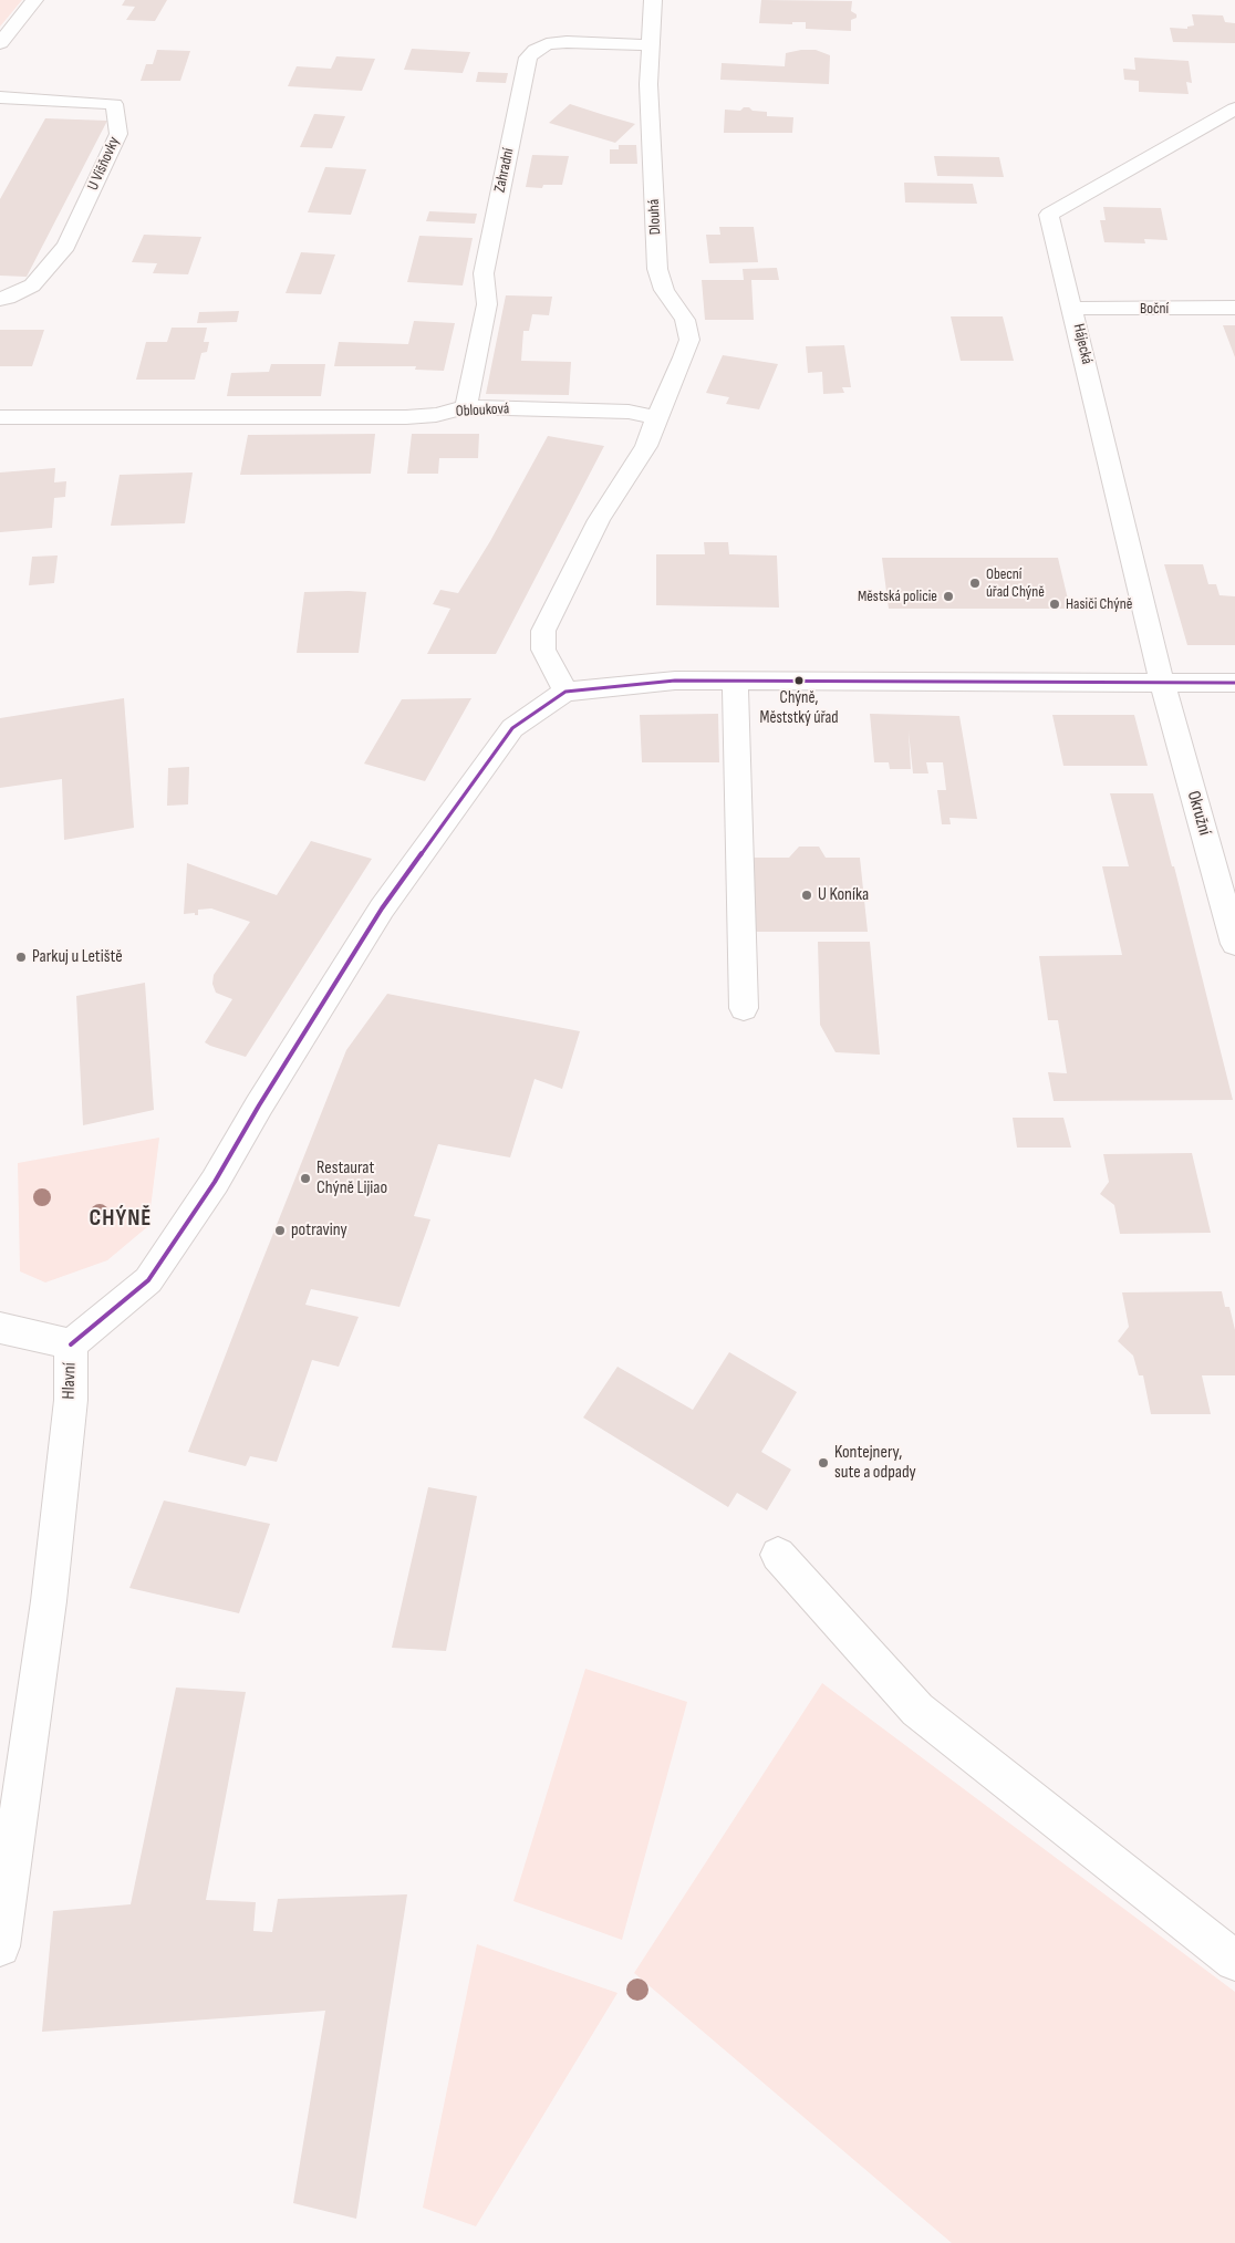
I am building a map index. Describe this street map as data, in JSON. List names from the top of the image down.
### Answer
{
  "streets": {
    "street": [
      "U Višňovky",
      "Zahradní",
      "Dlouhá",
      "Boční",
      "Hájecká",
      "Oblouková",
      "Okružní",
      "Hlavní"
    ]
  },
  "crossings": [
    ["Zahradní", "Dlouhá"],
    ["Zahradní", "Oblouková"],
    ["Dlouhá", "Oblouková"],
    ["Boční", "Hájecká"],
    ["Hájecká", "Okružní"],
    ["Hájecká", "Hlavní"],
    ["Okružní", "Hlavní"]
  ],
  "districts": ["CHÝNĚ"],
  "places": [
    "Obecní úřad Chýně",
    "Městská policie",
    "Hasiči Chýně",
    "Chýně, Měststký úřad",
    "U Koníka",
    "Parkuj u Letiště",
    "Restaurat Chýně Lijiao",
    "potraviny",
    "Kontejnery, sute a odpady"
  ]
}
